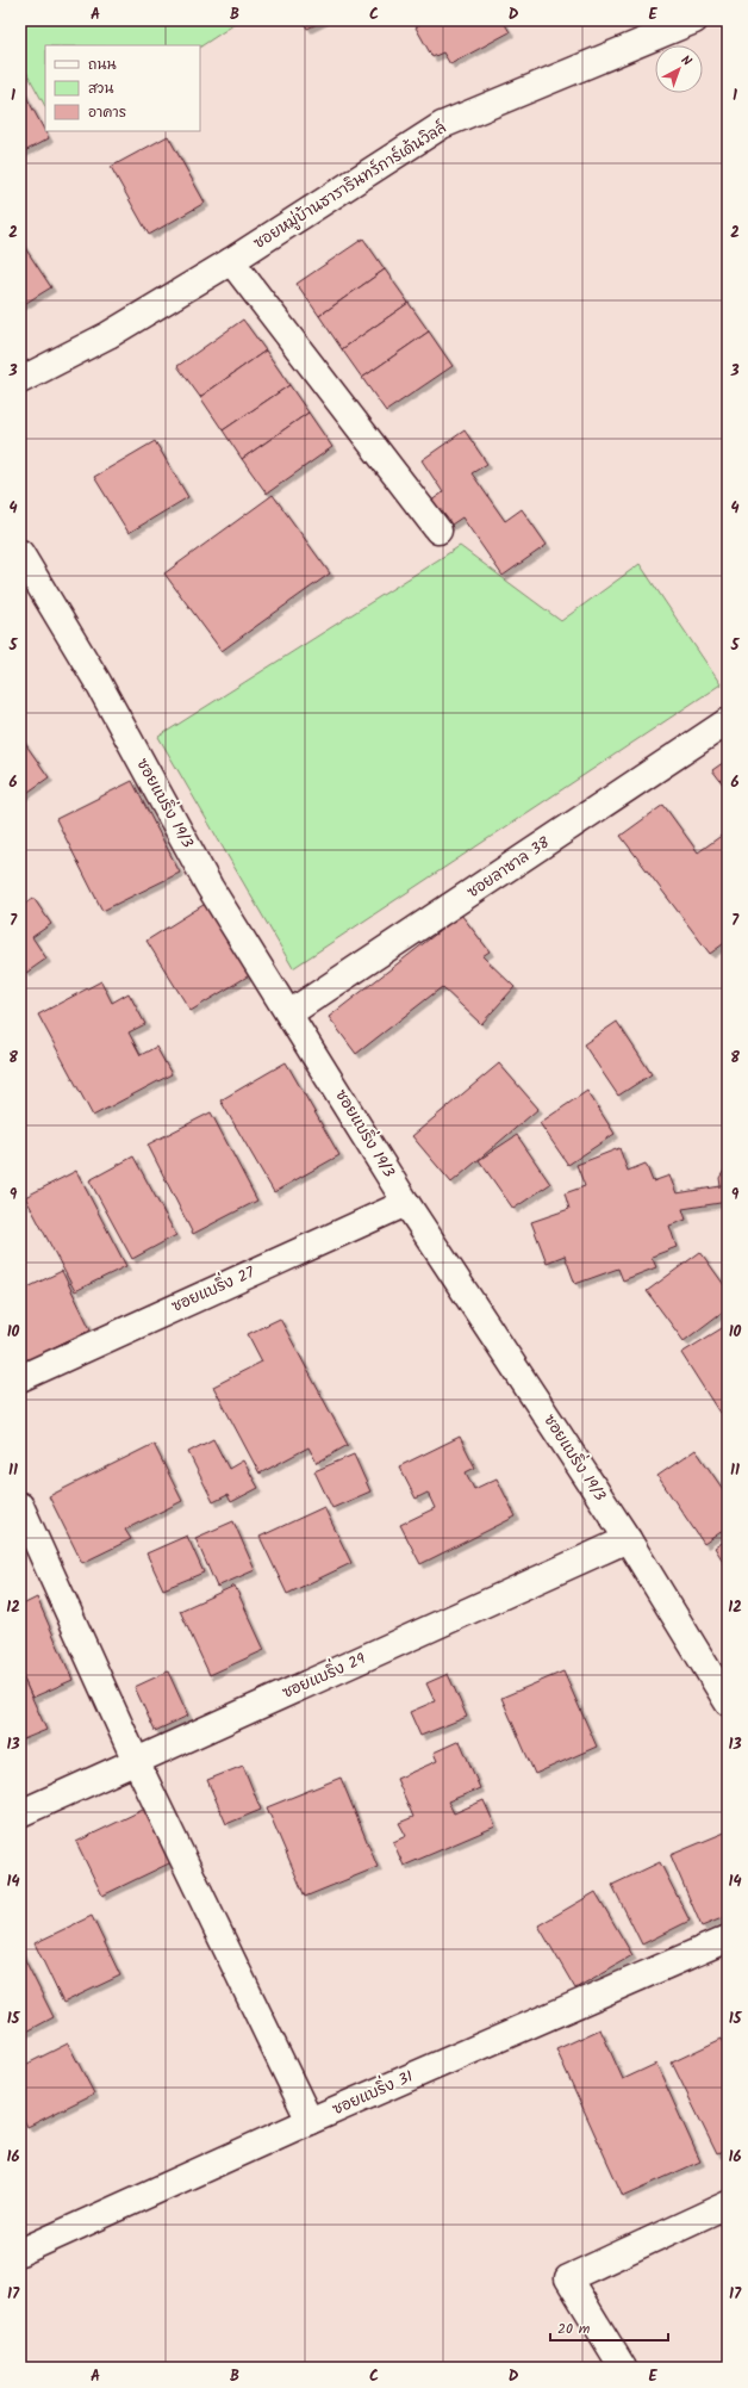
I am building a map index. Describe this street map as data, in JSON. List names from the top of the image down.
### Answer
{
  "streets": {
    "street": [
      "ซอยหมู่บ้านธารารินทร์การ์เด้นวิลล์",
      "ซอยแบริ่ง 19/3",
      "ซอยลาซาล 38",
      "ซอยแบริ่ง 27",
      "ซอยแบริ่ง 29",
      "ซอยแบริ่ง 31"
    ]
  },
  "crossings": [
    ["ซอยแบริ่ง 19/3", "ซอยลาซาล 38"],
    ["ซอยแบริ่ง 19/3", "ซอยแบริ่ง 27"],
    ["ซอยแบริ่ง 19/3", "ซอยแบริ่ง 29"]
  ],
  "legend": ["ถนน", "สวน", "อาคาร"],
  "scale_bar": "20 m",
  "north": "top right",
  "grid": {
    "columns": [
      "A",
      "B",
      "C",
      "D",
      "E"
    ],
    "rows": [
      "1",
      "2",
      "3",
      "4",
      "5",
      "6",
      "7",
      "8",
      "9",
      "10",
      "11",
      "12",
      "13",
      "14",
      "15",
      "16",
      "17"
    ]
  }
}
